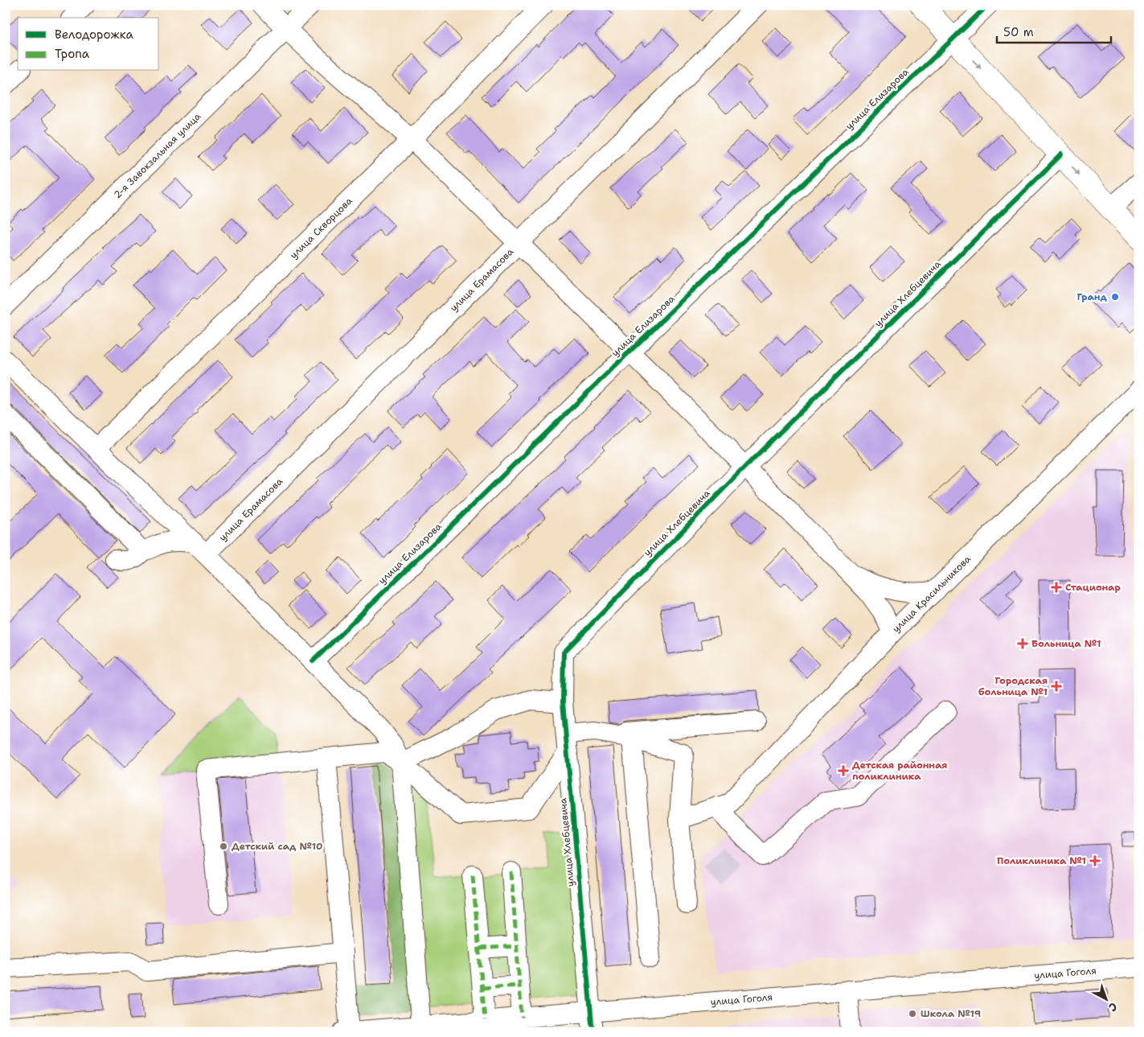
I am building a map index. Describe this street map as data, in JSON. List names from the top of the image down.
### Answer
{
  "streets": {
    "street": [
      "улица Елизарова",
      "2-я Завокзальная улица",
      "улица Скворцова",
      "улица Ерамасова",
      "улица Хлебцевича",
      "улица Красильникова",
      "улица Гоголя"
    ]
  },
  "crossings": [
    ["улица Хлебцевича", "улица Гоголя"]
  ],
  "places": {
    "other": ["Гранд", "Детский сад №10", "Школа №19"],
    "health": [
      "Стационар",
      "Больница №1",
      "Городская больница №1",
      "Детская районная поликлиника",
      "Поликлиника №1"
    ]
  },
  "legend": ["Велодорожка", "Тропа"],
  "scale_bar": "50 m",
  "north": "bottom right"
}
